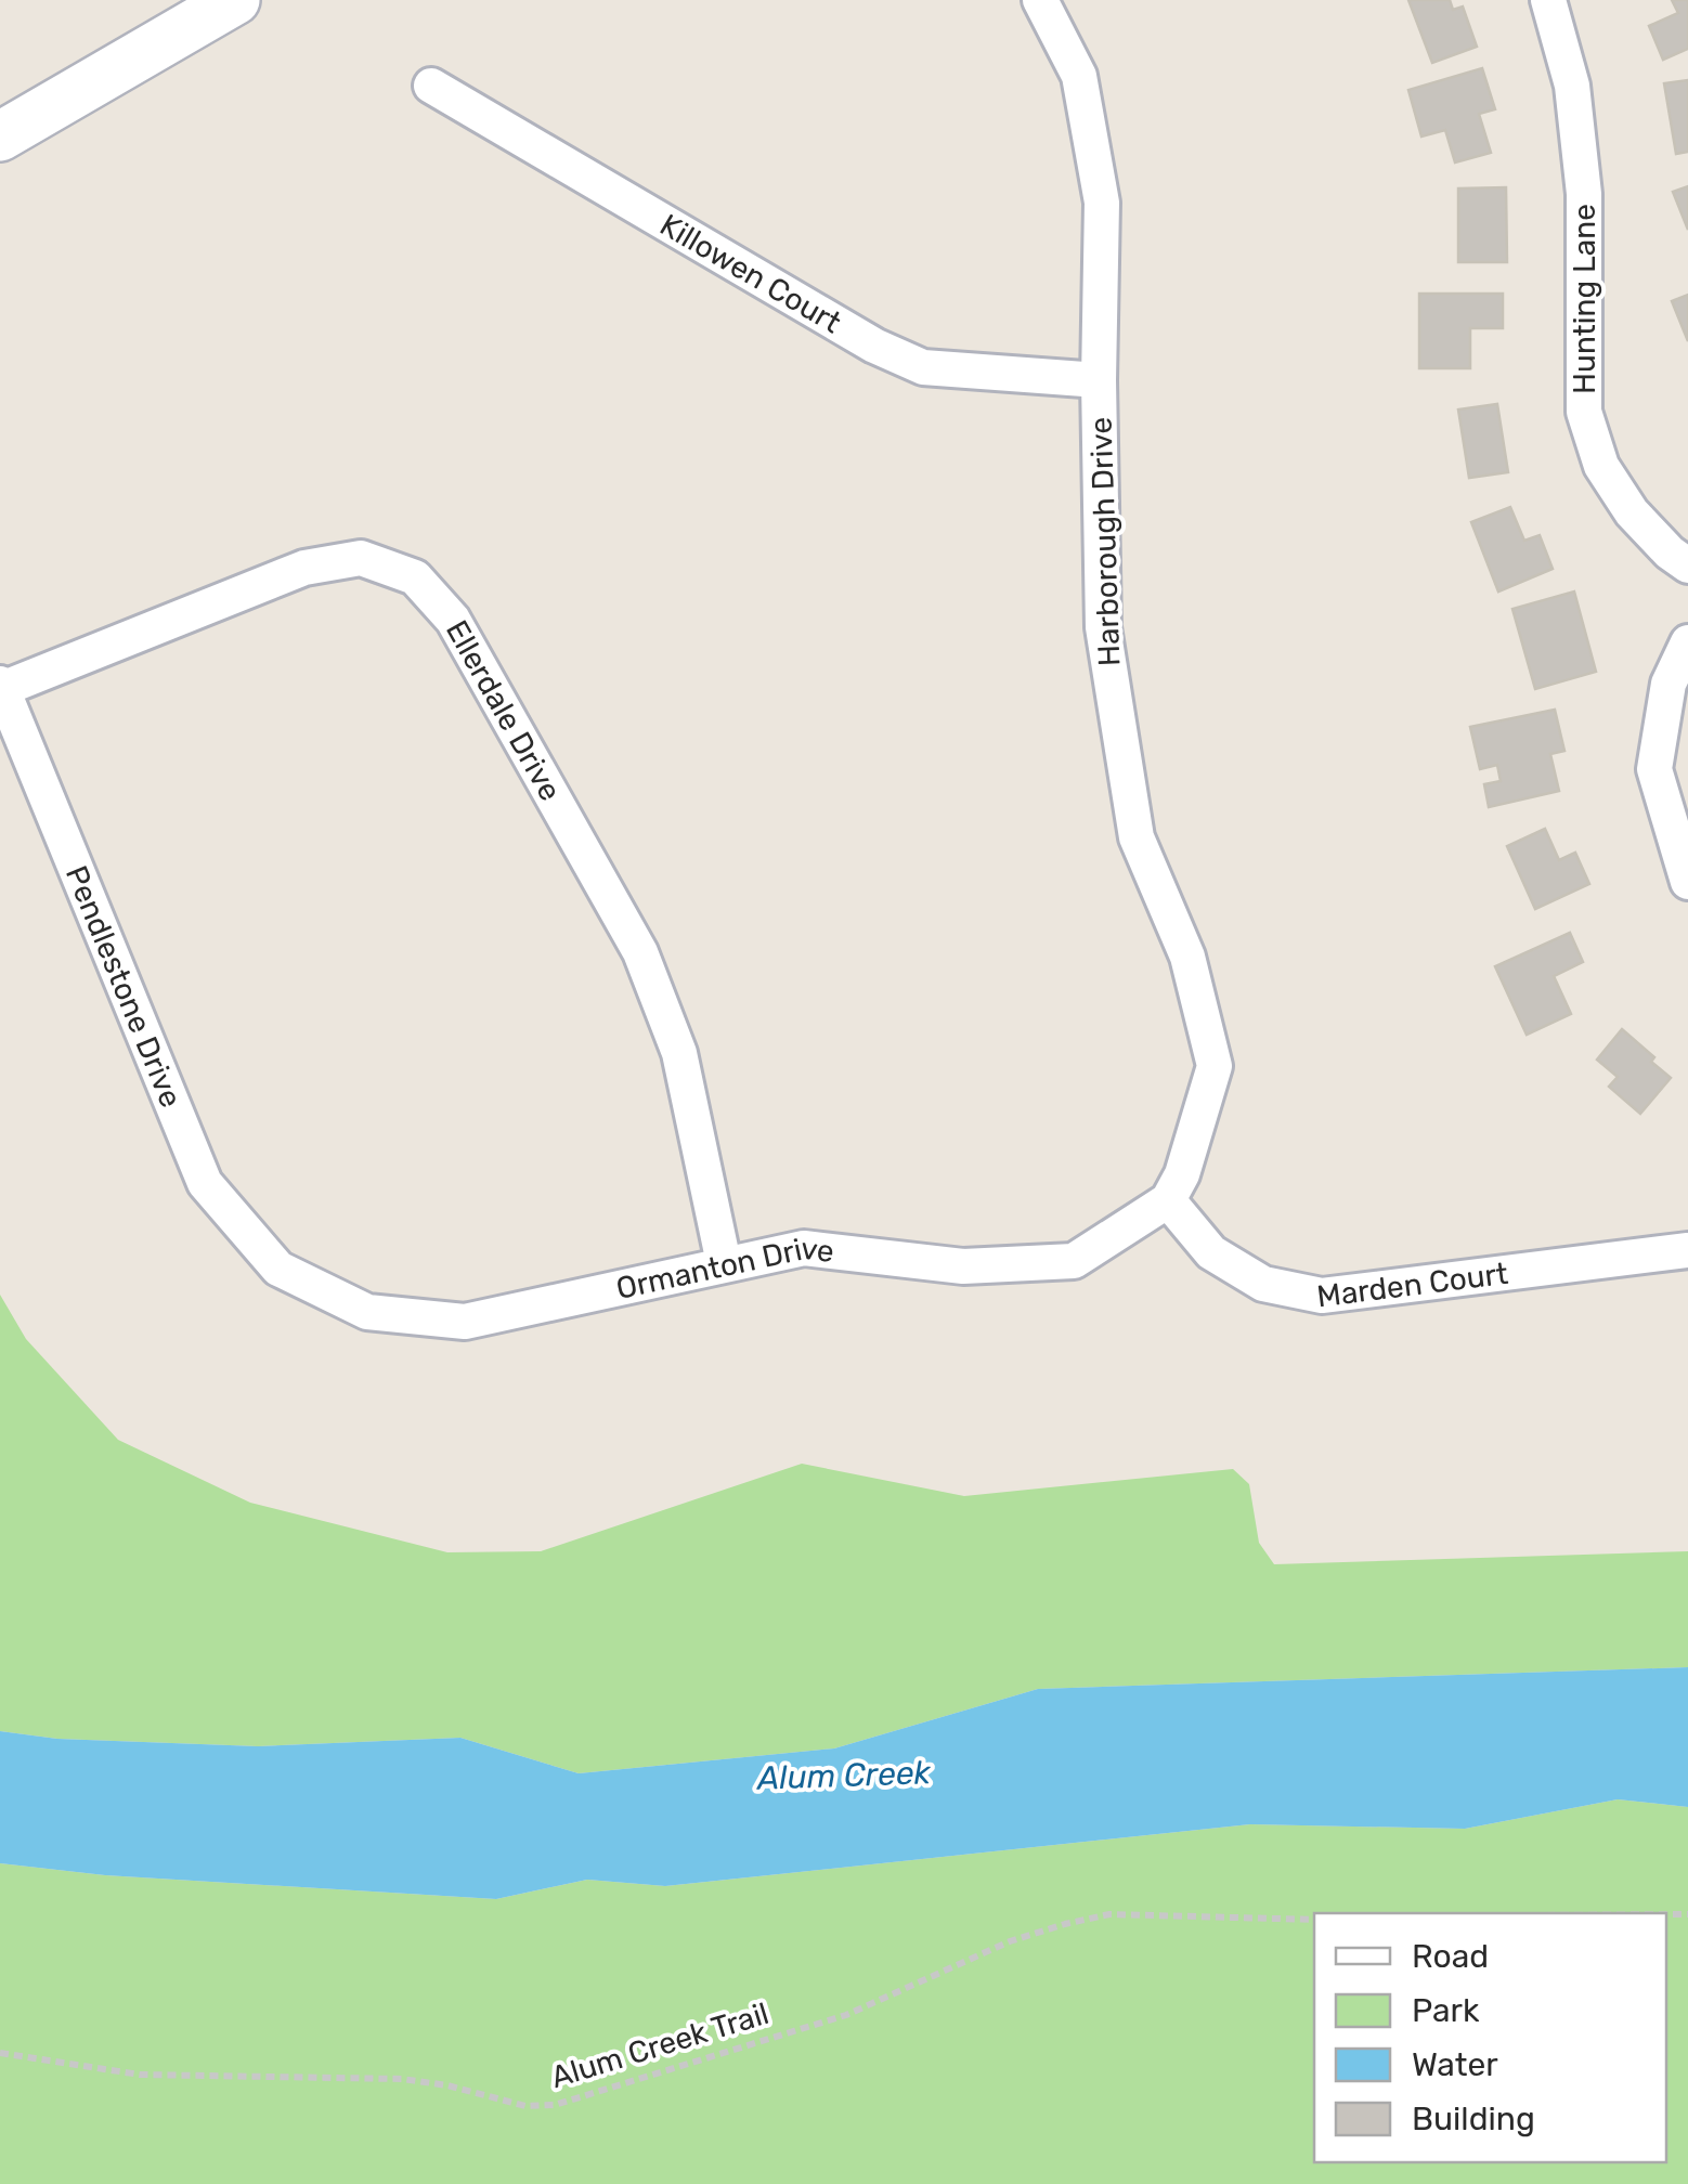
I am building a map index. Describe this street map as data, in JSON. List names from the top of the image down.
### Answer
{
  "streets": {
    "street": [
      "Killowen Court",
      "Hunting Lane",
      "Harborough Drive",
      "Ellerdale Drive",
      "Pendlestone Drive",
      "Ormanton Drive",
      "Marden Court"
    ],
    "path": ["Alum Creek Trail"]
  },
  "crossings": [
    ["Killowen Court", "Harborough Drive"],
    ["Harborough Drive", "Ormanton Drive"],
    ["Harborough Drive", "Marden Court"],
    ["Ellerdale Drive", "Pendlestone Drive"],
    ["Ellerdale Drive", "Ormanton Drive"],
    ["Pendlestone Drive", "Ormanton Drive"],
    ["Ormanton Drive", "Marden Court"]
  ],
  "water": ["Alum Creek"],
  "legend": [
    "Road",
    "Park",
    "Water",
    "Building"
  ]
}
